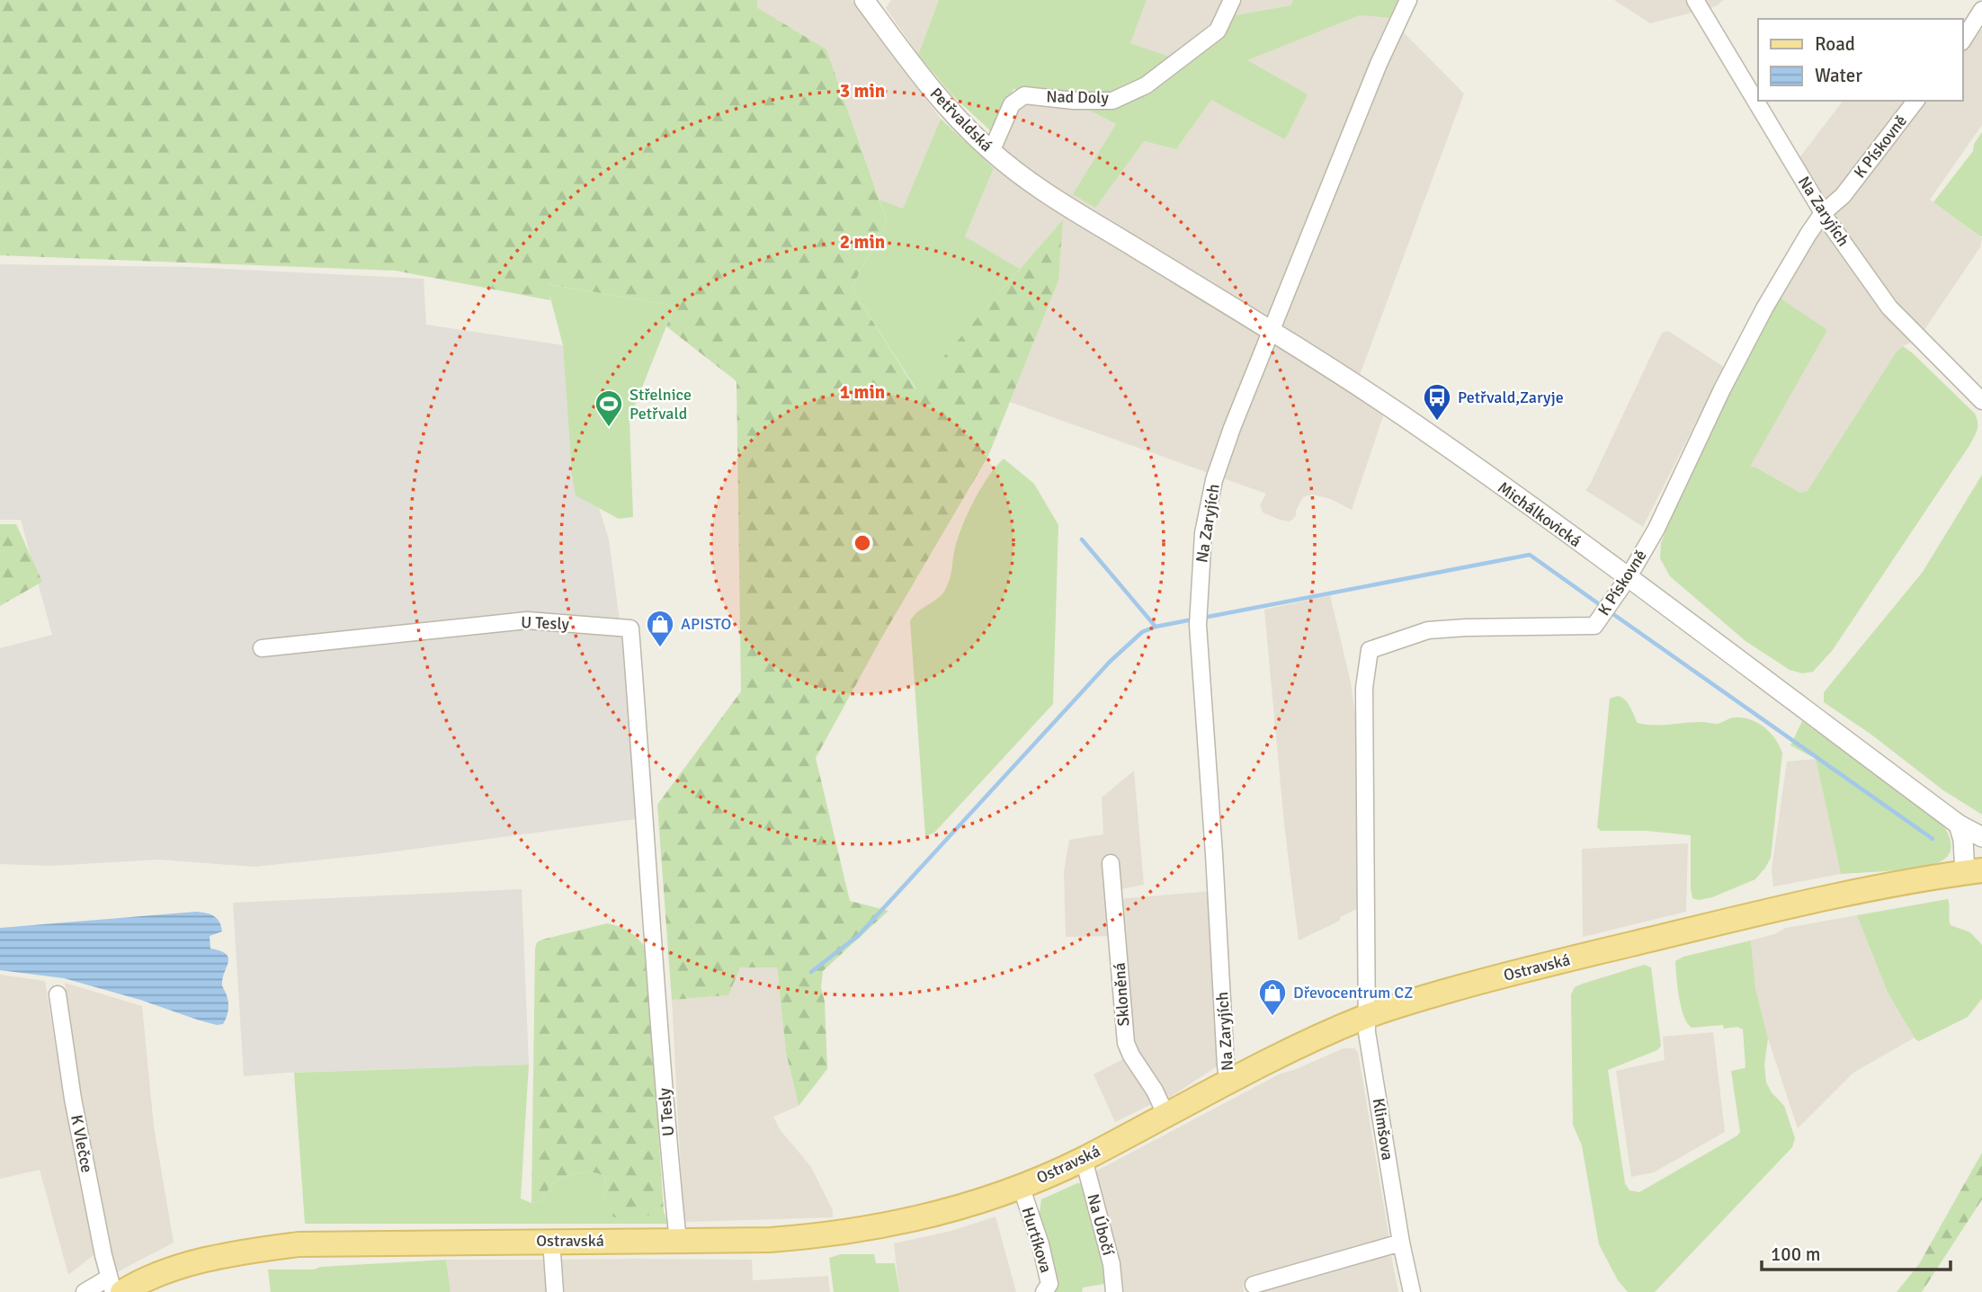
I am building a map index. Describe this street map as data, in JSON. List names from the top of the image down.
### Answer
{
  "streets": {
    "main road": ["Ostravská"],
    "street": [
      "Nad Doly",
      "Petřvaldská",
      "K Pískovně",
      "Na Zaryjích",
      "Michálkovická",
      "U Tesly",
      "Skloněná",
      "Klimšova",
      "K Vlečce",
      "Na Úbočí",
      "Hurtíkova"
    ]
  },
  "crossings": [
    ["Nad Doly", "Petřvaldská"],
    ["Petřvaldská", "Michálkovická"],
    ["K Pískovně", "Na Zaryjích"],
    ["K Pískovně", "Michálkovická"],
    ["K Pískovně", "Ostravská"],
    ["K Pískovně", "Klimšova"],
    ["Na Zaryjích", "Michálkovická"],
    ["Na Zaryjích", "Ostravská"],
    ["U Tesly", "Ostravská"],
    ["Ostravská", "Skloněná"],
    ["Ostravská", "Klimšova"],
    ["Ostravská", "K Vlečce"],
    ["Ostravská", "Na Úbočí"],
    ["Ostravská", "Hurtíkova"]
  ],
  "places": {
    "bus stop": ["Petřvald,Zaryje"],
    "sports": ["Střelnice Petřvald"],
    "shop": ["APISTO", "Dřevocentrum CZ"]
  },
  "legend": ["Road", "Water"],
  "scale_bar": "100 m",
  "rings": ["3 min", "2 min", "1 min"]
}
